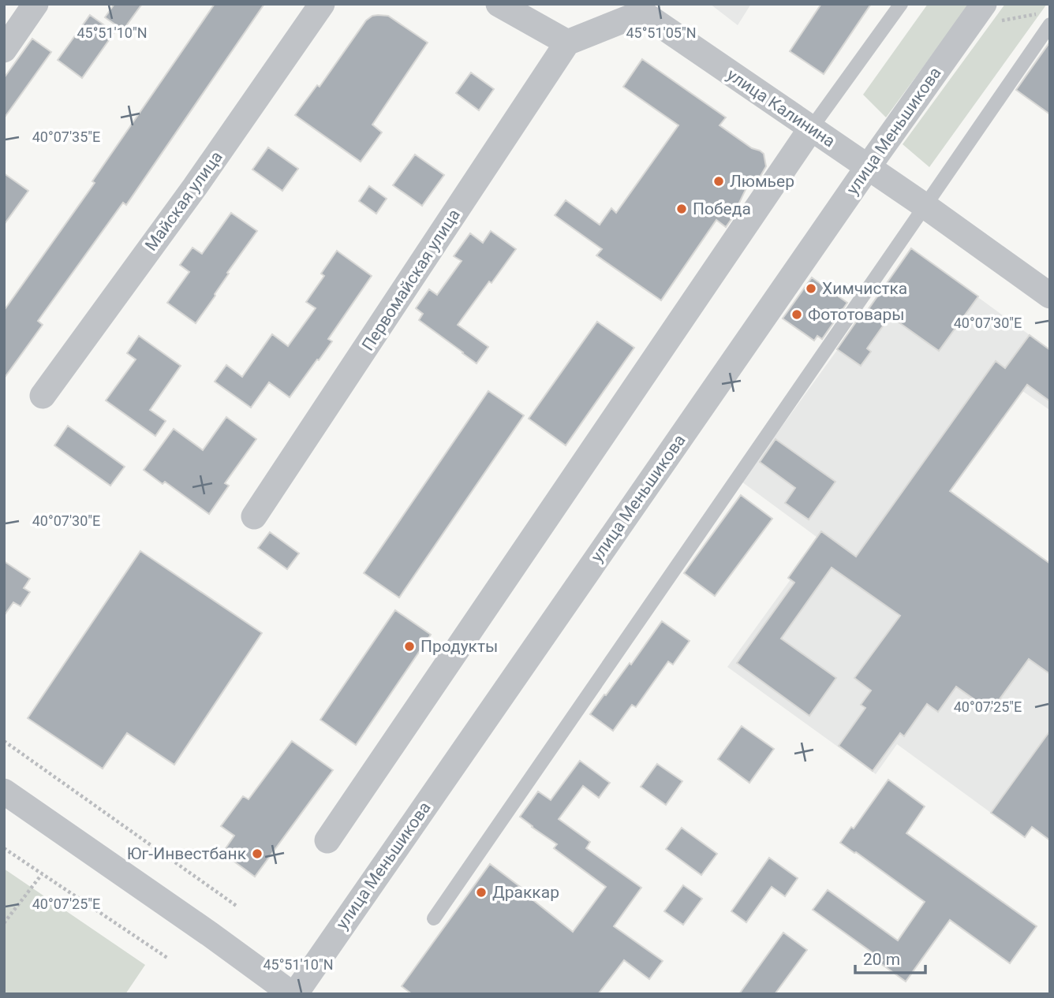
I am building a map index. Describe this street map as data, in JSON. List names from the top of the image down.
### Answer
{
  "streets": {
    "street": [
      "улица Калинина",
      "улица Меньшикова",
      "Майская улица",
      "Первомайская улица"
    ]
  },
  "crossings": [
    ["улица Калинина", "улица Меньшикова"],
    ["улица Калинина", "Первомайская улица"]
  ],
  "places": [
    "Люмьер",
    "Победа",
    "Химчистка",
    "Фототовары",
    "Продукты",
    "Юг-Инвестбанк",
    "Драккар"
  ],
  "scale_bar": "20 m",
  "coordinates": [
    "45°51'10\"N",
    "45°51'05\"N",
    "40°07'35\"E",
    "40°07'30\"E",
    "40°07'25\"E"
  ]
}
